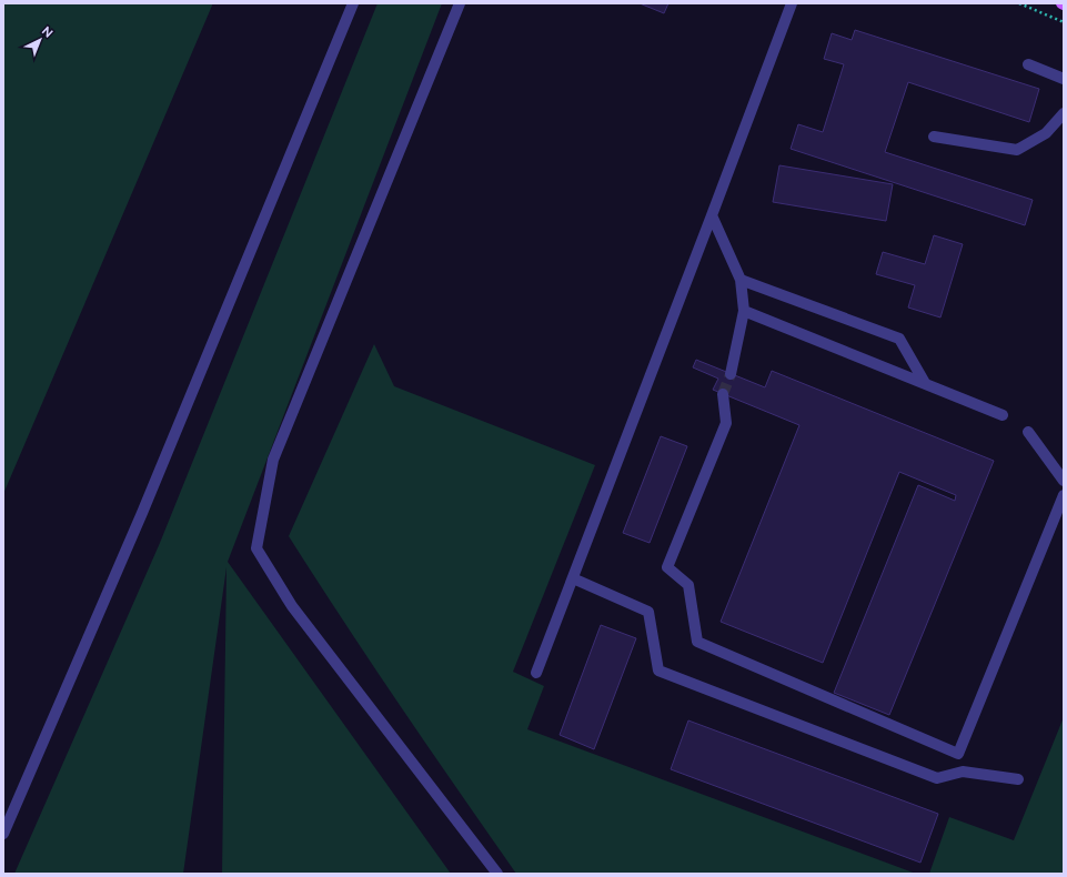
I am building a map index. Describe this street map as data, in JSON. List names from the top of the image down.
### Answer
{
  "north": "top right"
}
